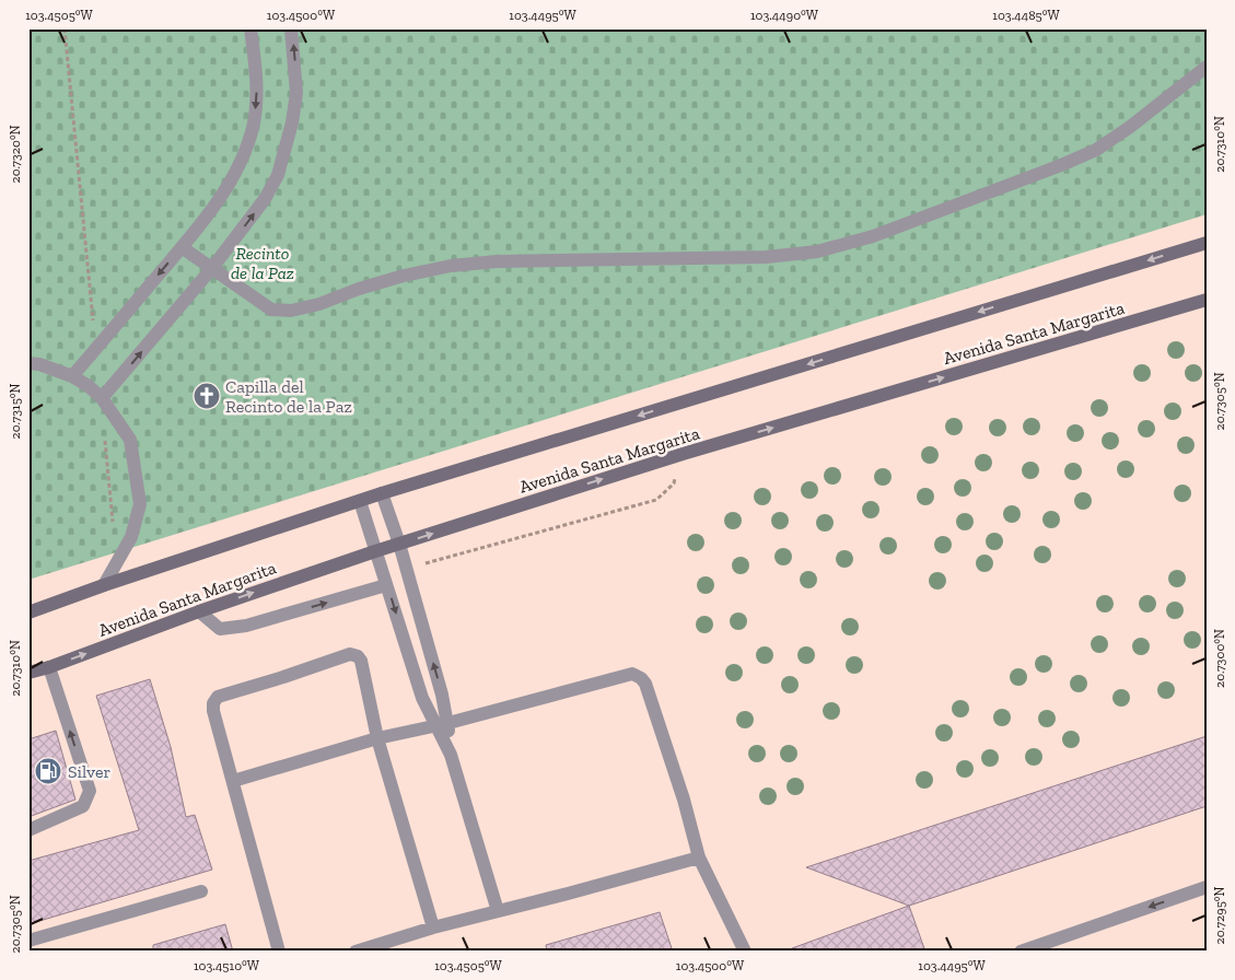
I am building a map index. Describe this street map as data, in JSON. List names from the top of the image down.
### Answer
{
  "streets": {
    "main road": ["Avenida Santa Margarita"]
  },
  "parks": ["Recinto de la Paz"],
  "places": {
    "church": ["Capilla del Recinto de la Paz"],
    "fuel station": ["Silver"]
  },
  "coordinates": [
    "103.4505°W",
    "103.4500°W",
    "103.4495°W",
    "103.4490°W",
    "103.4485°W",
    "20.7310°N",
    "20.7320°N",
    "20.7305°N",
    "20.7315°N",
    "20.7300°N",
    "20.7295°N",
    "103.4510°W"
  ]
}
